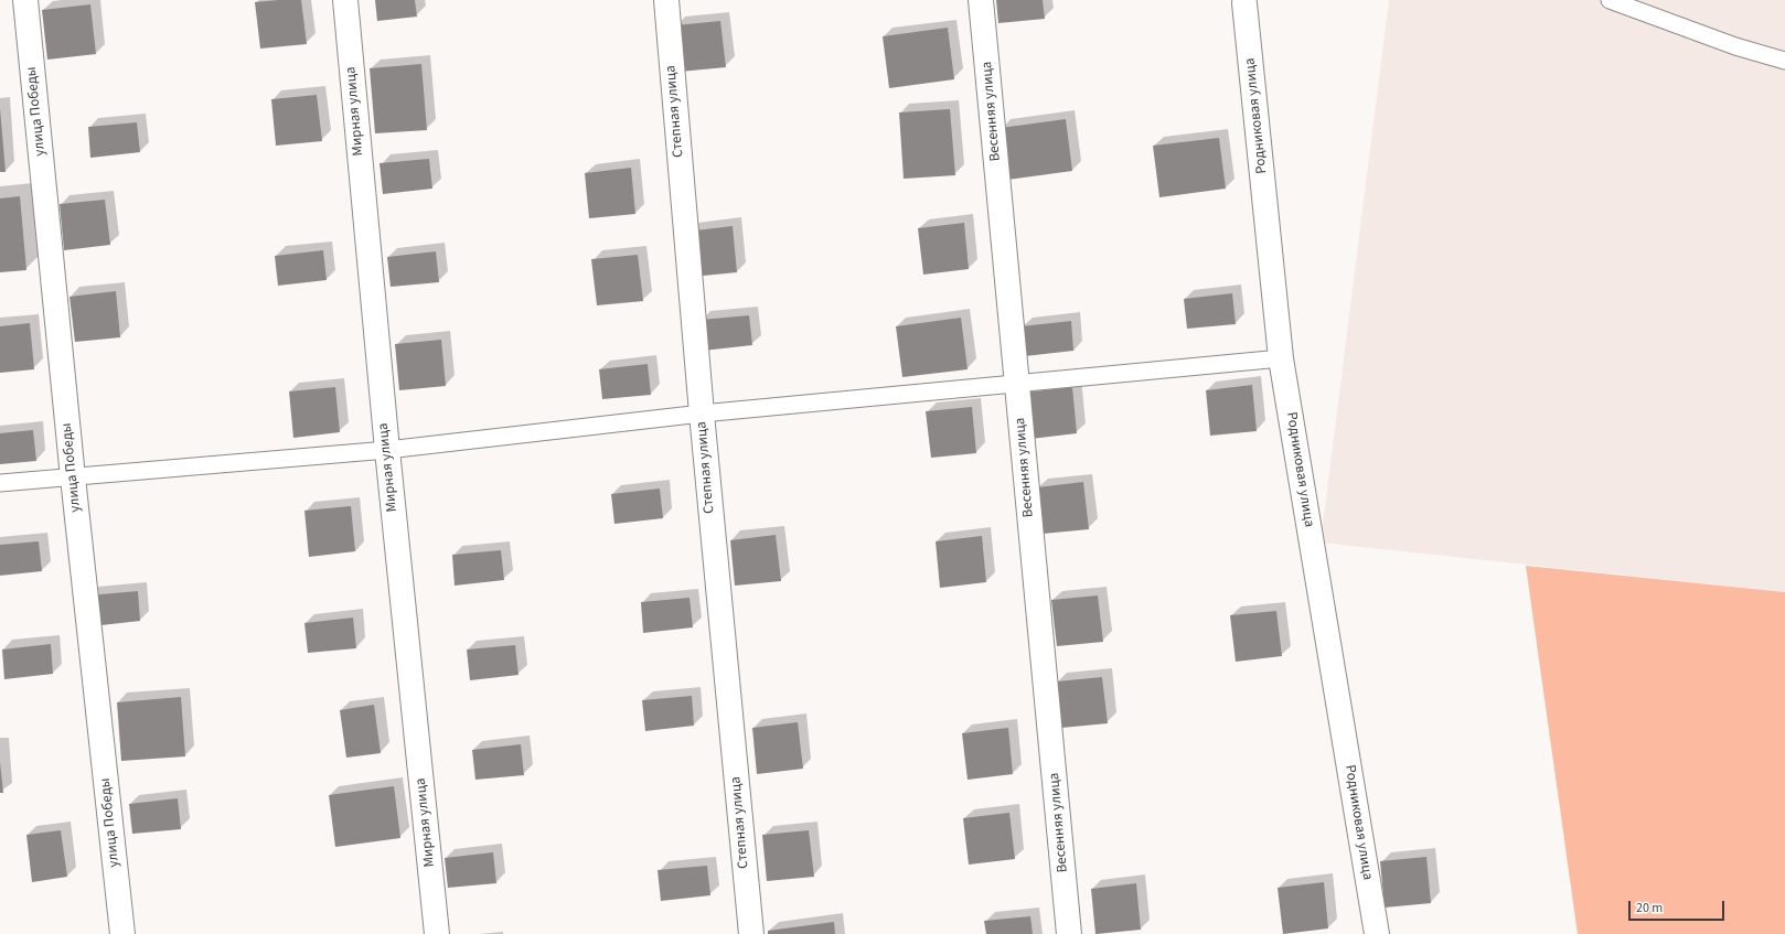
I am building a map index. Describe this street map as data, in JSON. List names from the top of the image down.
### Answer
{
  "streets": {
    "street": [
      "улица Победы",
      "Мирная улица",
      "Степная улица",
      "Весенняя улица",
      "Родниковая улица"
    ]
  },
  "scale_bar": "20 m"
}
